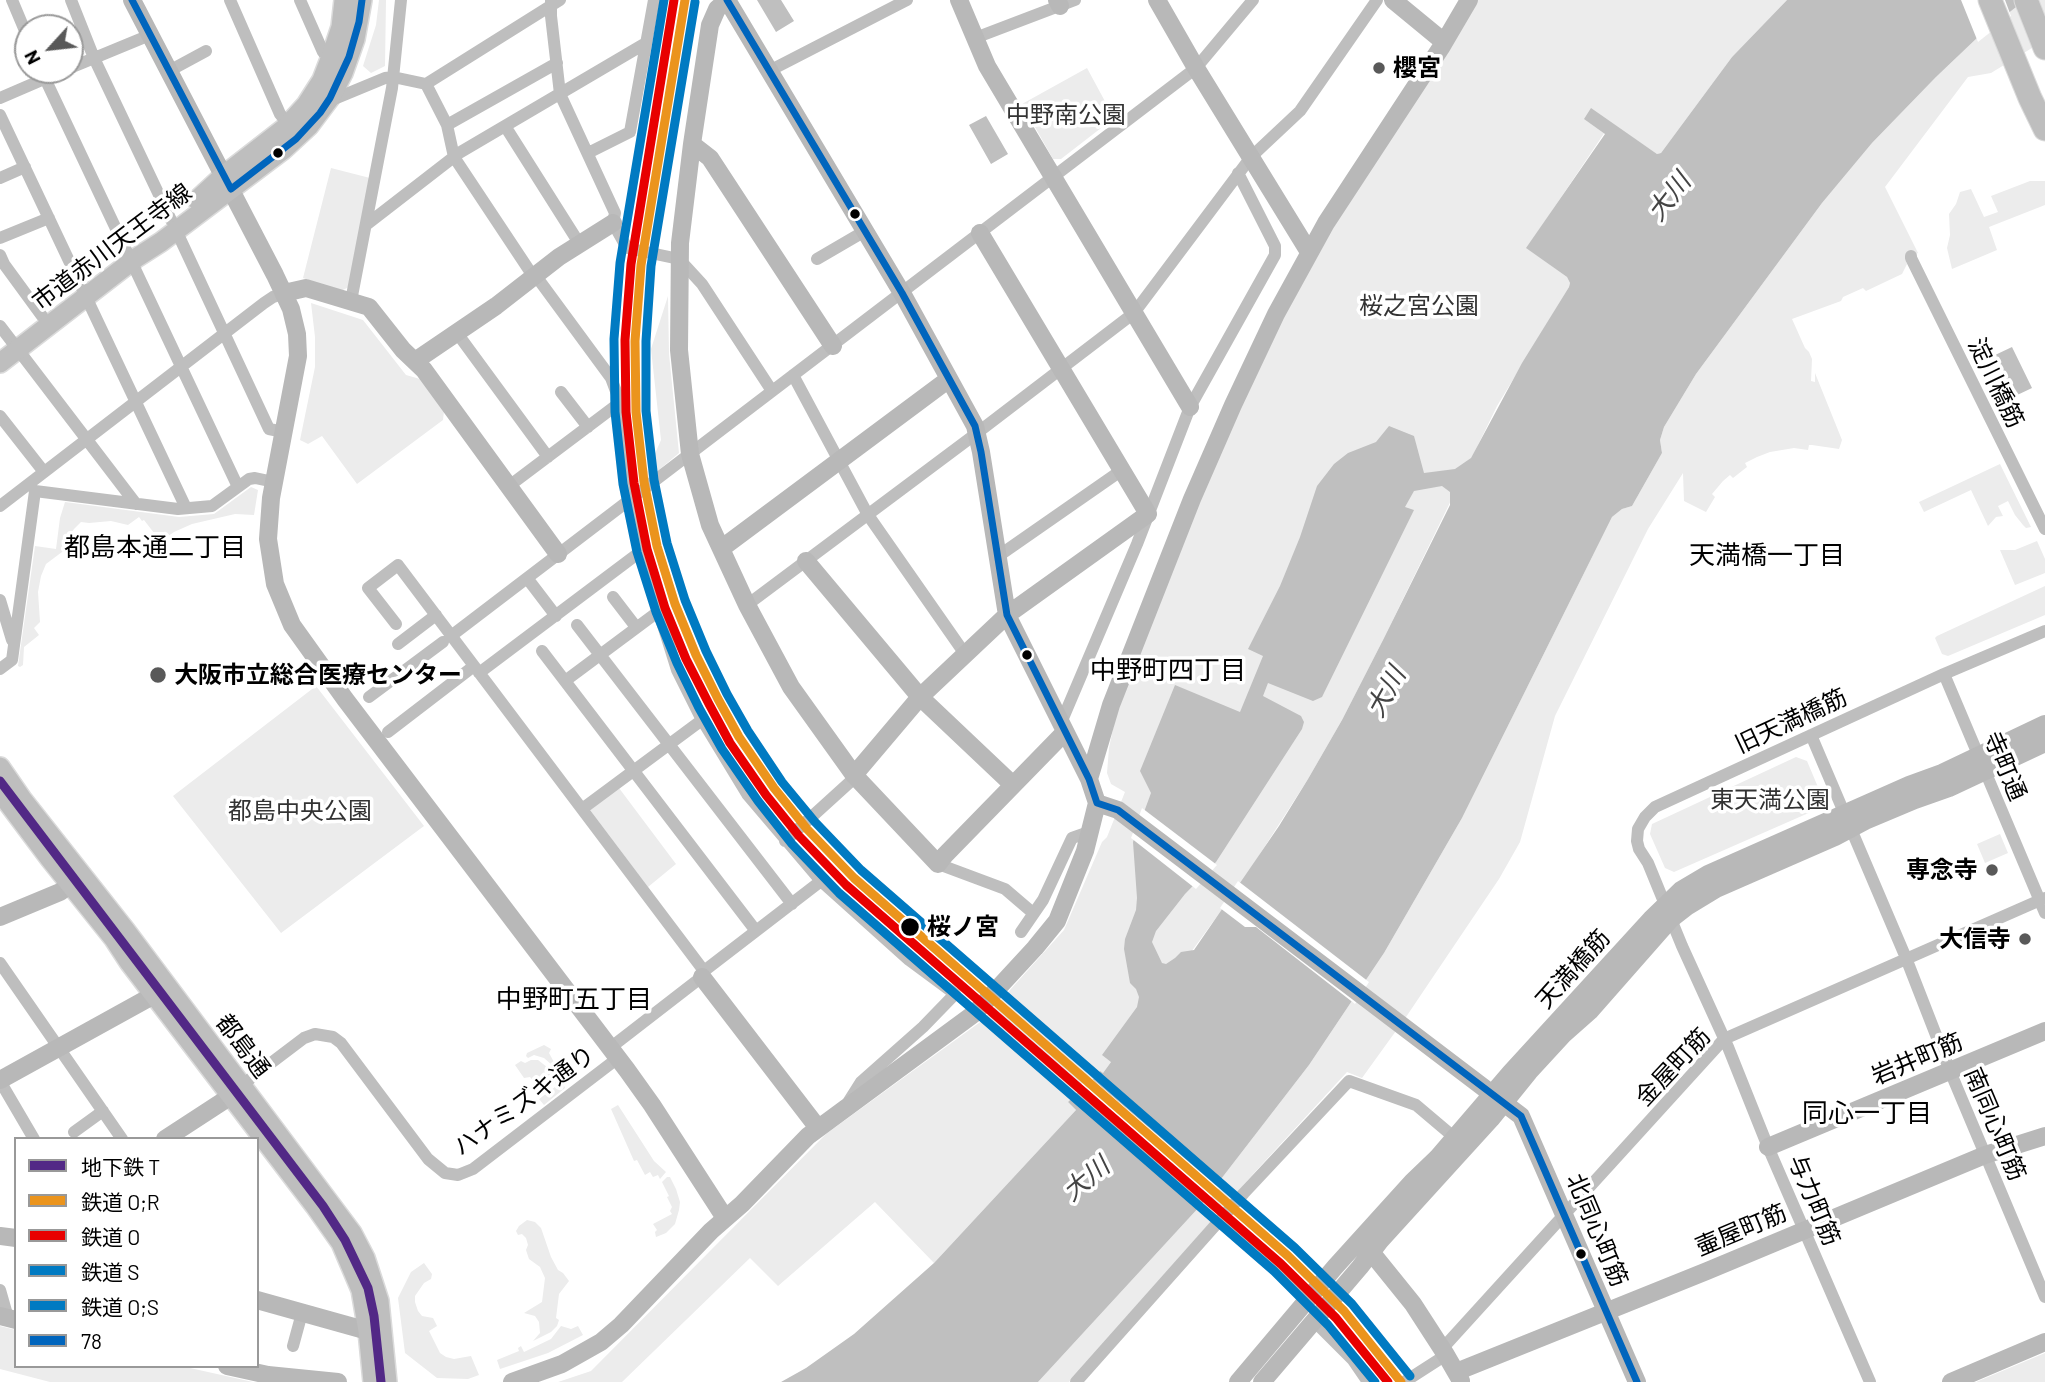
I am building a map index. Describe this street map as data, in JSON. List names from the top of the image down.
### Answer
{
  "streets": {
    "main road": ["市道赤川天王寺線", "都島通"],
    "street": [
      "淀川橋筋",
      "旧天満橋筋",
      "寺町通",
      "天満橋筋",
      "岩井町筋",
      "金屋町筋",
      "ハナミズキ通り",
      "南同心町筋",
      "与力町筋",
      "北同心町筋",
      "壷屋町筋"
    ]
  },
  "crossings": [
    ["旧天満橋筋", "寺町通"],
    ["旧天満橋筋", "天満橋筋"],
    ["旧天満橋筋", "南同心町筋"],
    ["旧天満橋筋", "与力町筋"],
    ["寺町通", "天満橋筋"],
    ["寺町通", "金屋町筋"],
    ["天満橋筋", "南同心町筋"],
    ["天満橋筋", "与力町筋"],
    ["天満橋筋", "北同心町筋"],
    ["都島通", "ハナミズキ通り"],
    ["岩井町筋", "南同心町筋"],
    ["岩井町筋", "与力町筋"],
    ["金屋町筋", "南同心町筋"],
    ["金屋町筋", "与力町筋"],
    ["金屋町筋", "北同心町筋"],
    ["南同心町筋", "壷屋町筋"],
    ["与力町筋", "壷屋町筋"],
    ["北同心町筋", "壷屋町筋"]
  ],
  "districts": [
    "都島本通二丁目",
    "天満橋一丁目",
    "中野町四丁目",
    "中野町五丁目",
    "同心一丁目"
  ],
  "water": ["大川"],
  "parks": [
    "中野南公園",
    "桜之宮公園",
    "東天満公園",
    "都島中央公園"
  ],
  "places": [
    "櫻宮",
    "大阪市立総合医療センター",
    "専念寺",
    "桜ノ宮",
    "大信寺"
  ],
  "lines": [
    "rail line O;R",
    "rail line O",
    "rail line O;S",
    "transit line 78",
    "rail line S",
    "metro line T"
  ],
  "legend": [
    "地下鉄 T",
    "鉄道 O;R",
    "鉄道 O",
    "鉄道 S",
    "鉄道 O;S",
    "78"
  ],
  "north": "bottom left"
}
